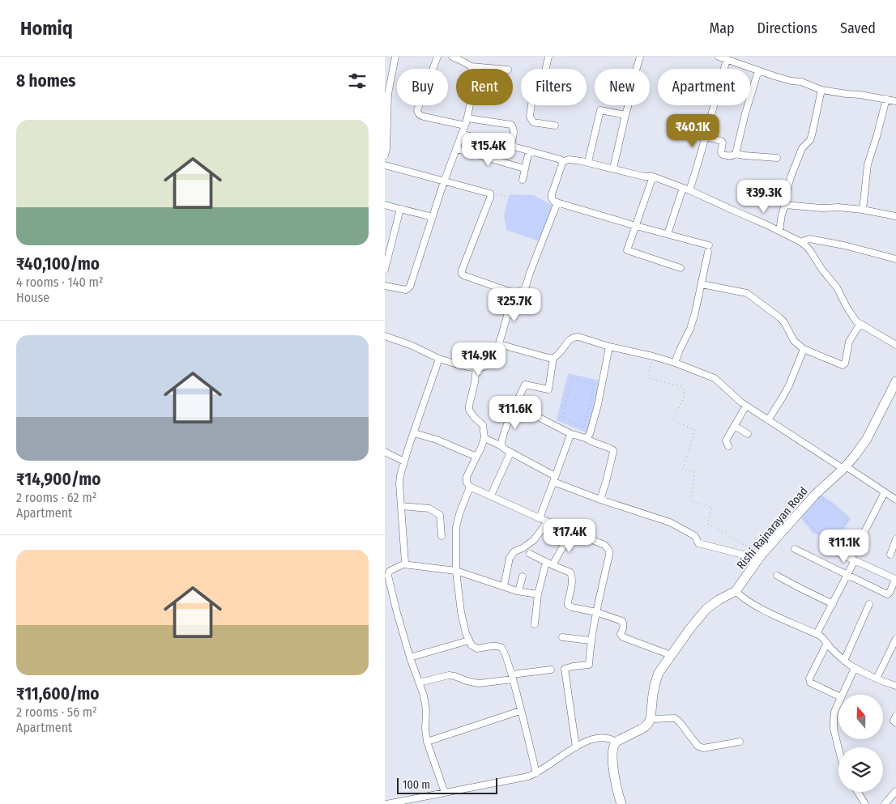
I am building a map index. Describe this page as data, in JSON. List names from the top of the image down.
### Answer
{
  "streets": {
    "main road": ["Rishi Rajnarayan Road"]
  },
  "scale_bar": "100 m",
  "north": "top",
  "page": {
    "header": "Homiq",
    "nav": ["Map", "Directions", "Saved"],
    "heading": "8 homes",
    "chip": [
      "Buy",
      "Rent",
      "Filters",
      "New",
      "Apartment"
    ],
    "list": [
      {
        "name": "₹40,100/mo",
        "note": "4 rooms · 140 m² · House"
      },
      {
        "name": "₹14,900/mo",
        "note": "2 rooms · 62 m² · Apartment"
      },
      {
        "name": "₹11,600/mo",
        "note": "2 rooms · 56 m² · Apartment"
      }
    ],
    "price": [
      "₹40.1K",
      "₹15.4K",
      "₹39.3K",
      "₹25.7K",
      "₹14.9K",
      "₹11.6K",
      "₹17.4K",
      "₹11.1K"
    ],
    "scale": "100 m"
  }
}
